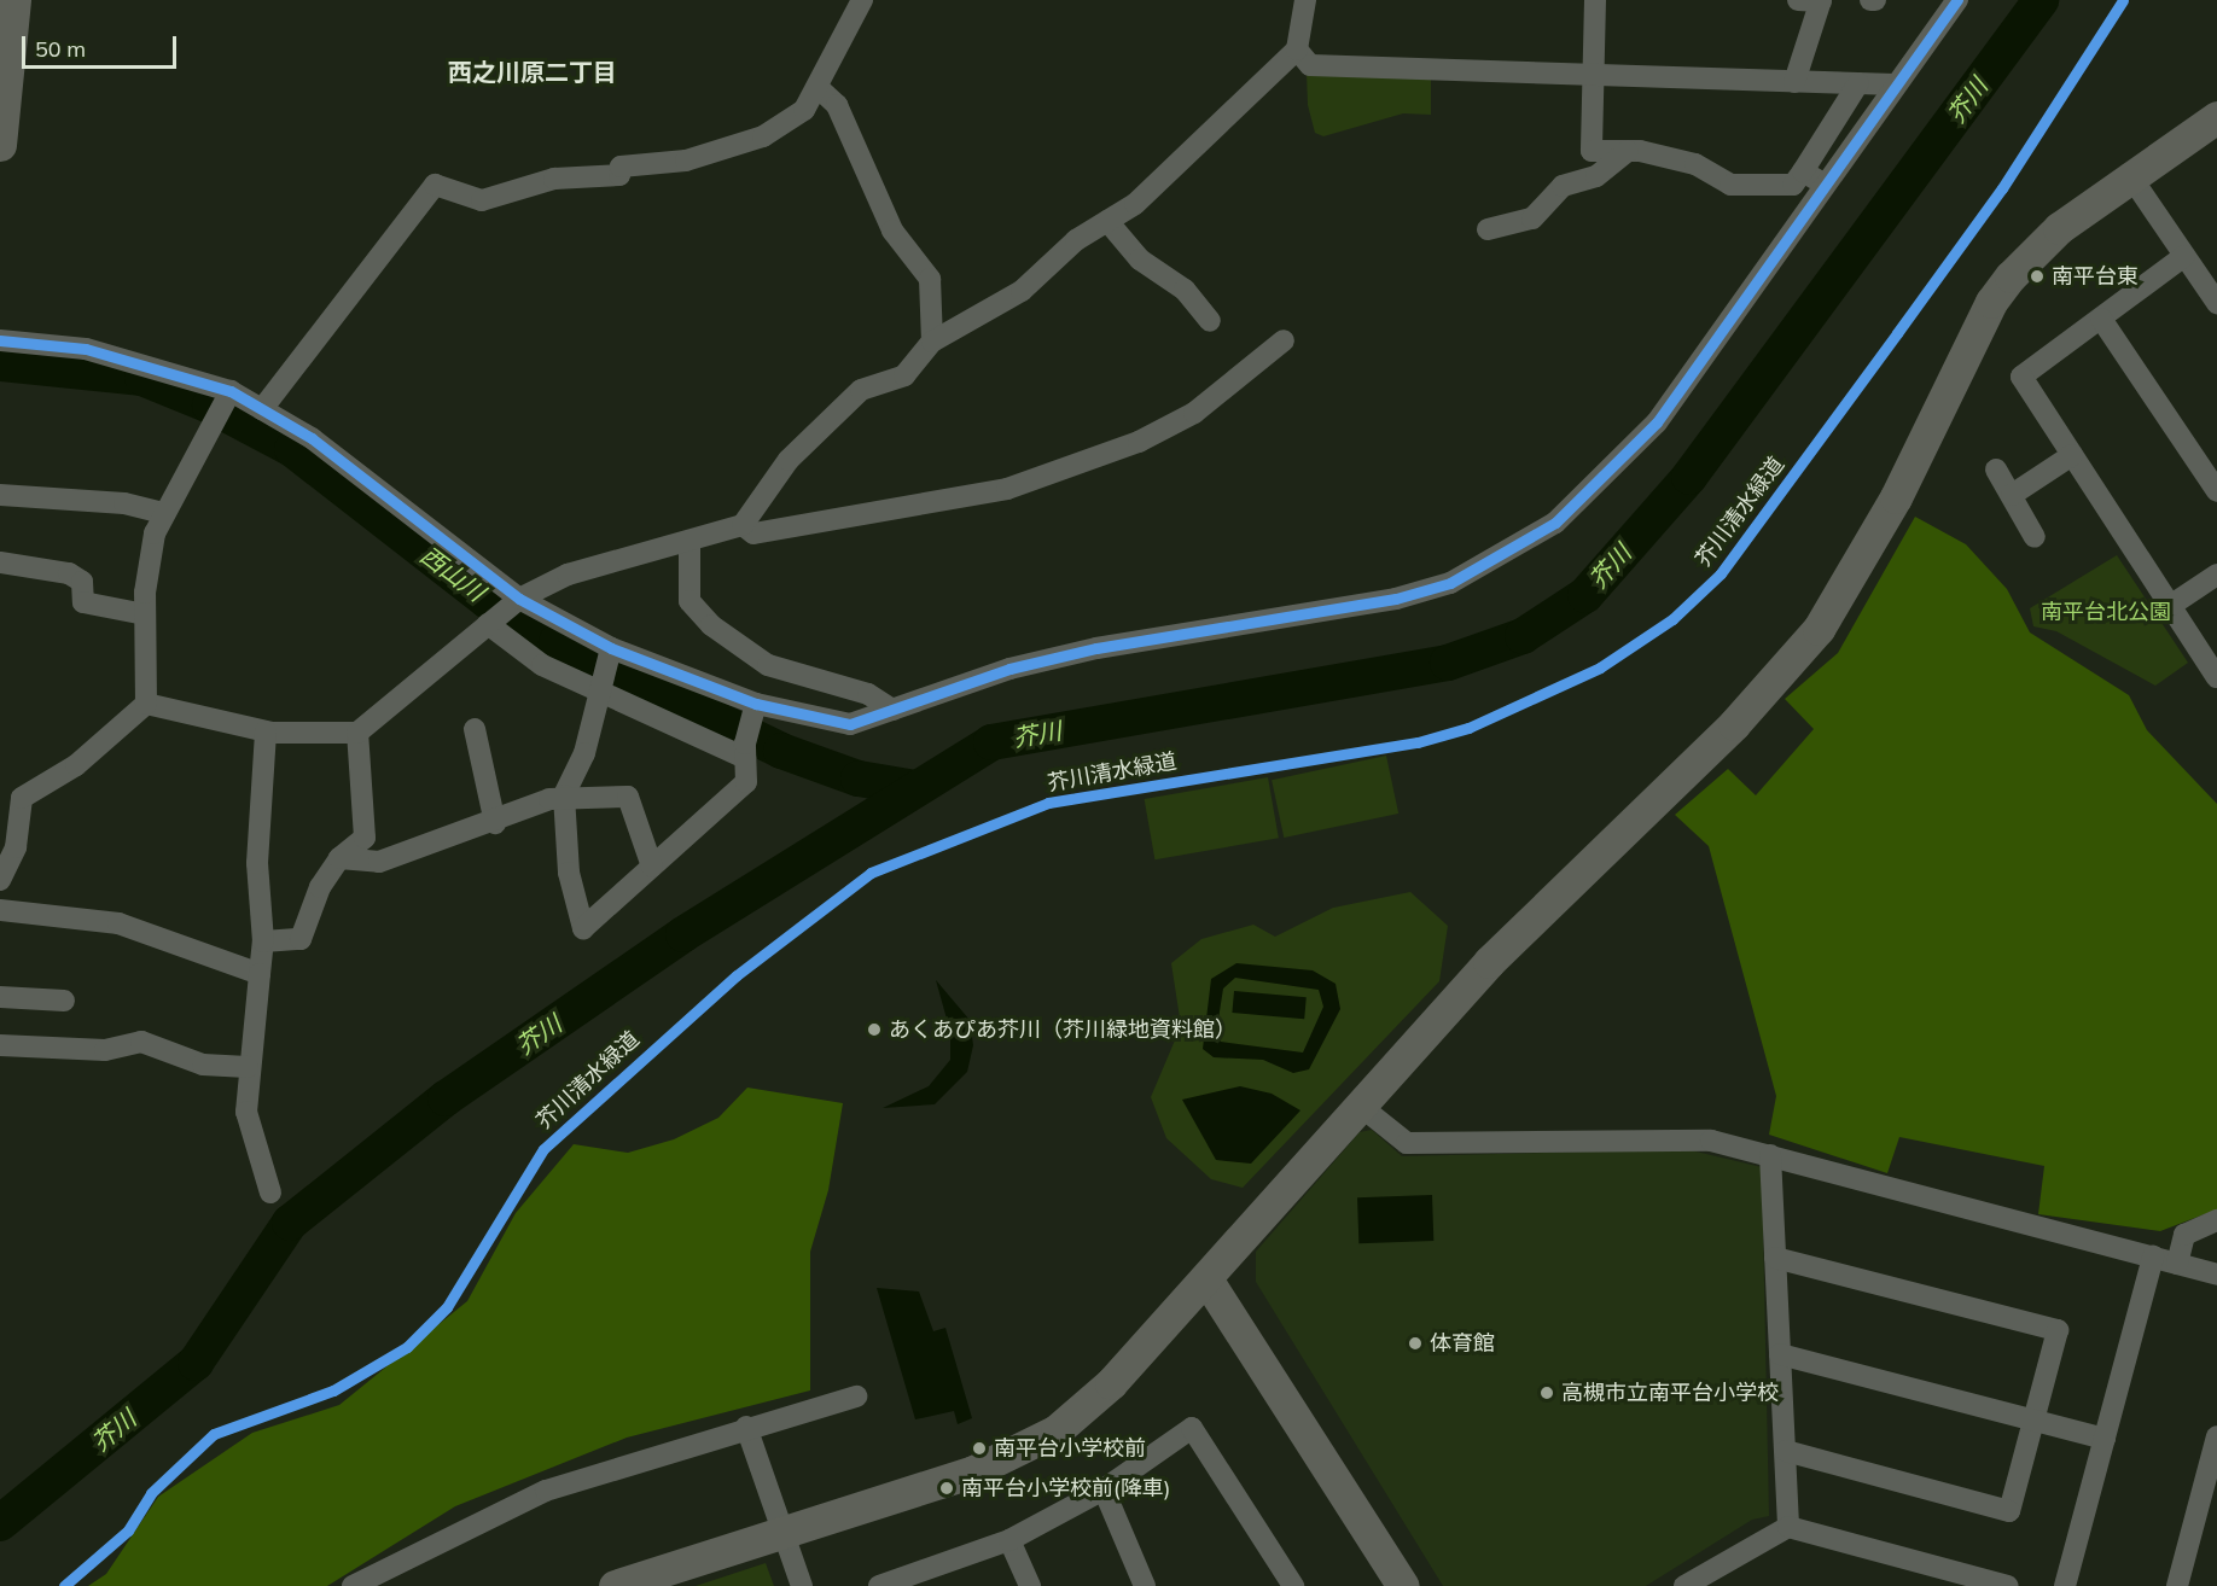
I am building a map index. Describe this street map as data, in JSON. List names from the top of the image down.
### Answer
{
  "streets": {
    "cycle path": ["芥川清水緑道"]
  },
  "districts": ["西之川原二丁目"],
  "water": ["芥川", "西山川"],
  "parks": ["南平台北公園"],
  "places": [
    "南平台東",
    "あくあぴあ芥川（芥川緑地資料館）",
    "体育館",
    "高槻市立南平台小学校",
    "南平台小学校前",
    "南平台小学校前(降車)"
  ],
  "scale_bar": "50 m"
}
